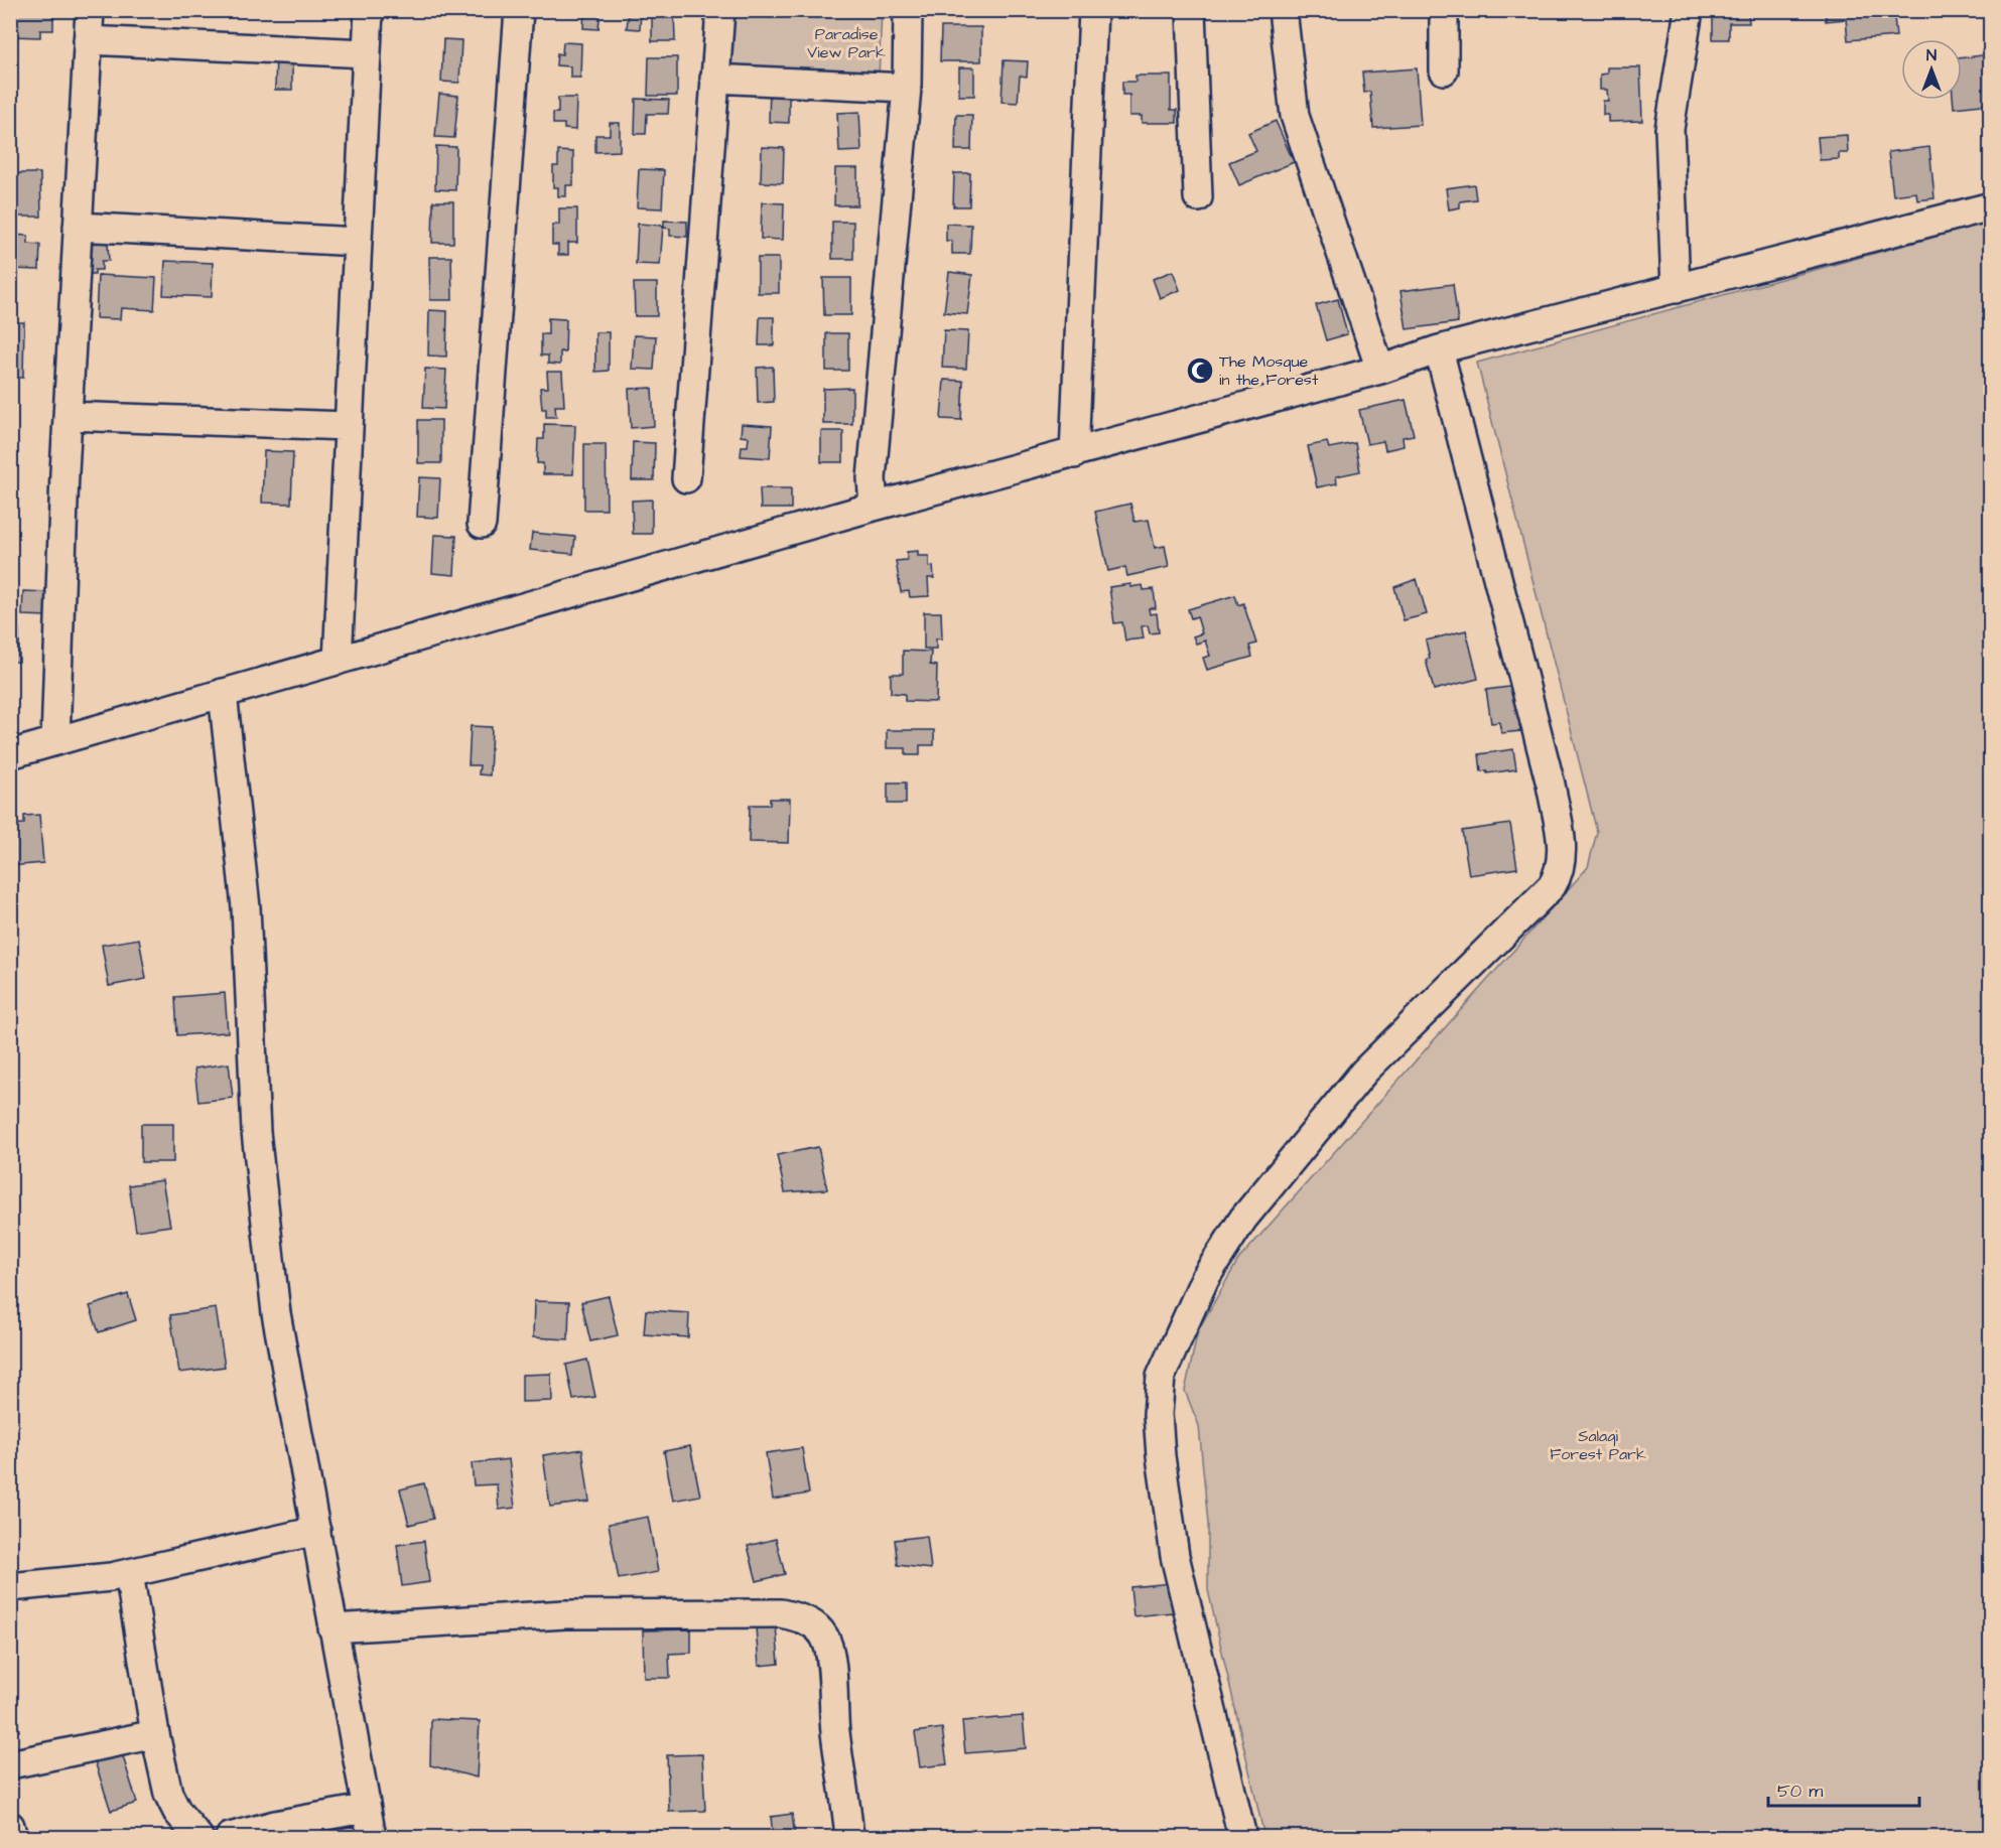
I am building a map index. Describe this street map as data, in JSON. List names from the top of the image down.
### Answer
{
  "parks": ["Paradise View Park", "Salagi Forest Park"],
  "places": {
    "mosque": ["The Mosque in the Forest"]
  },
  "scale_bar": "50 m",
  "north": "top"
}
